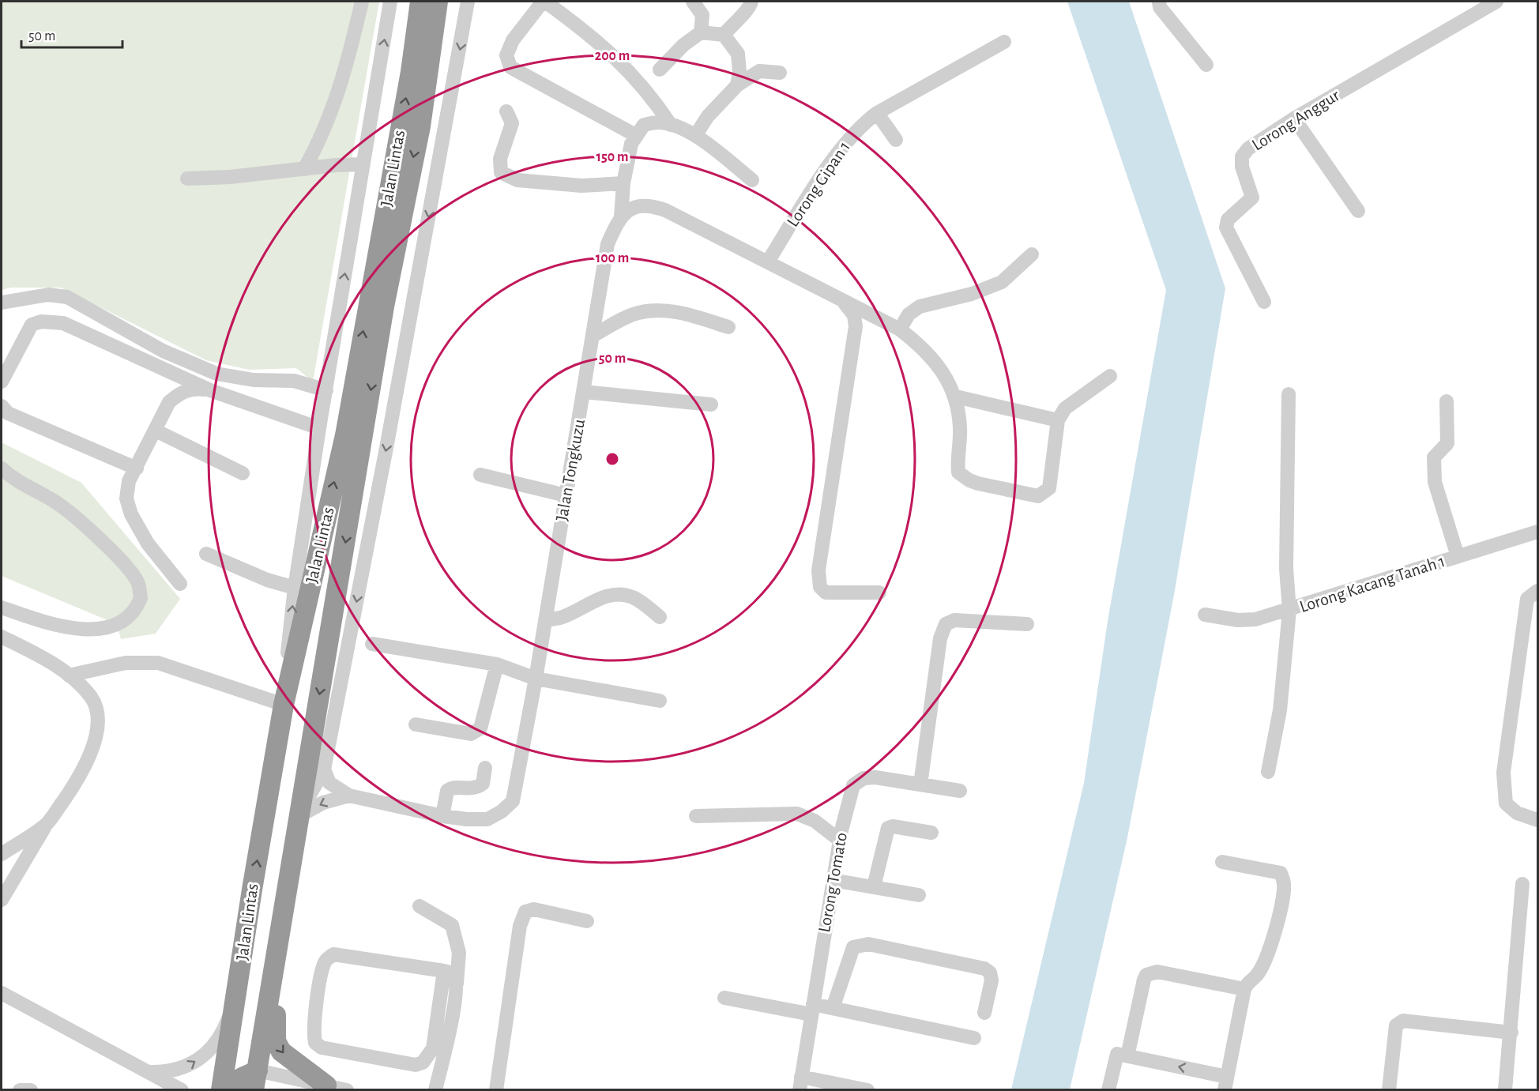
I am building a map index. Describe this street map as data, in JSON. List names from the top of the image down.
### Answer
{
  "streets": {
    "highway": ["Jalan Lintas"],
    "street": [
      "Lorong Anggur",
      "Lorong Gipan 1",
      "Jalan Tongkuzu",
      "Lorong Kacang Tanah 1",
      "Lorong Tomato"
    ]
  },
  "crossings": [
    ["Jalan Lintas", "Jalan Tongkuzu"],
    ["Lorong Gipan 1", "Jalan Tongkuzu"]
  ],
  "scale_bar": "50 m",
  "rings": [
    "200 m",
    "150 m",
    "100 m",
    "50 m"
  ]
}
